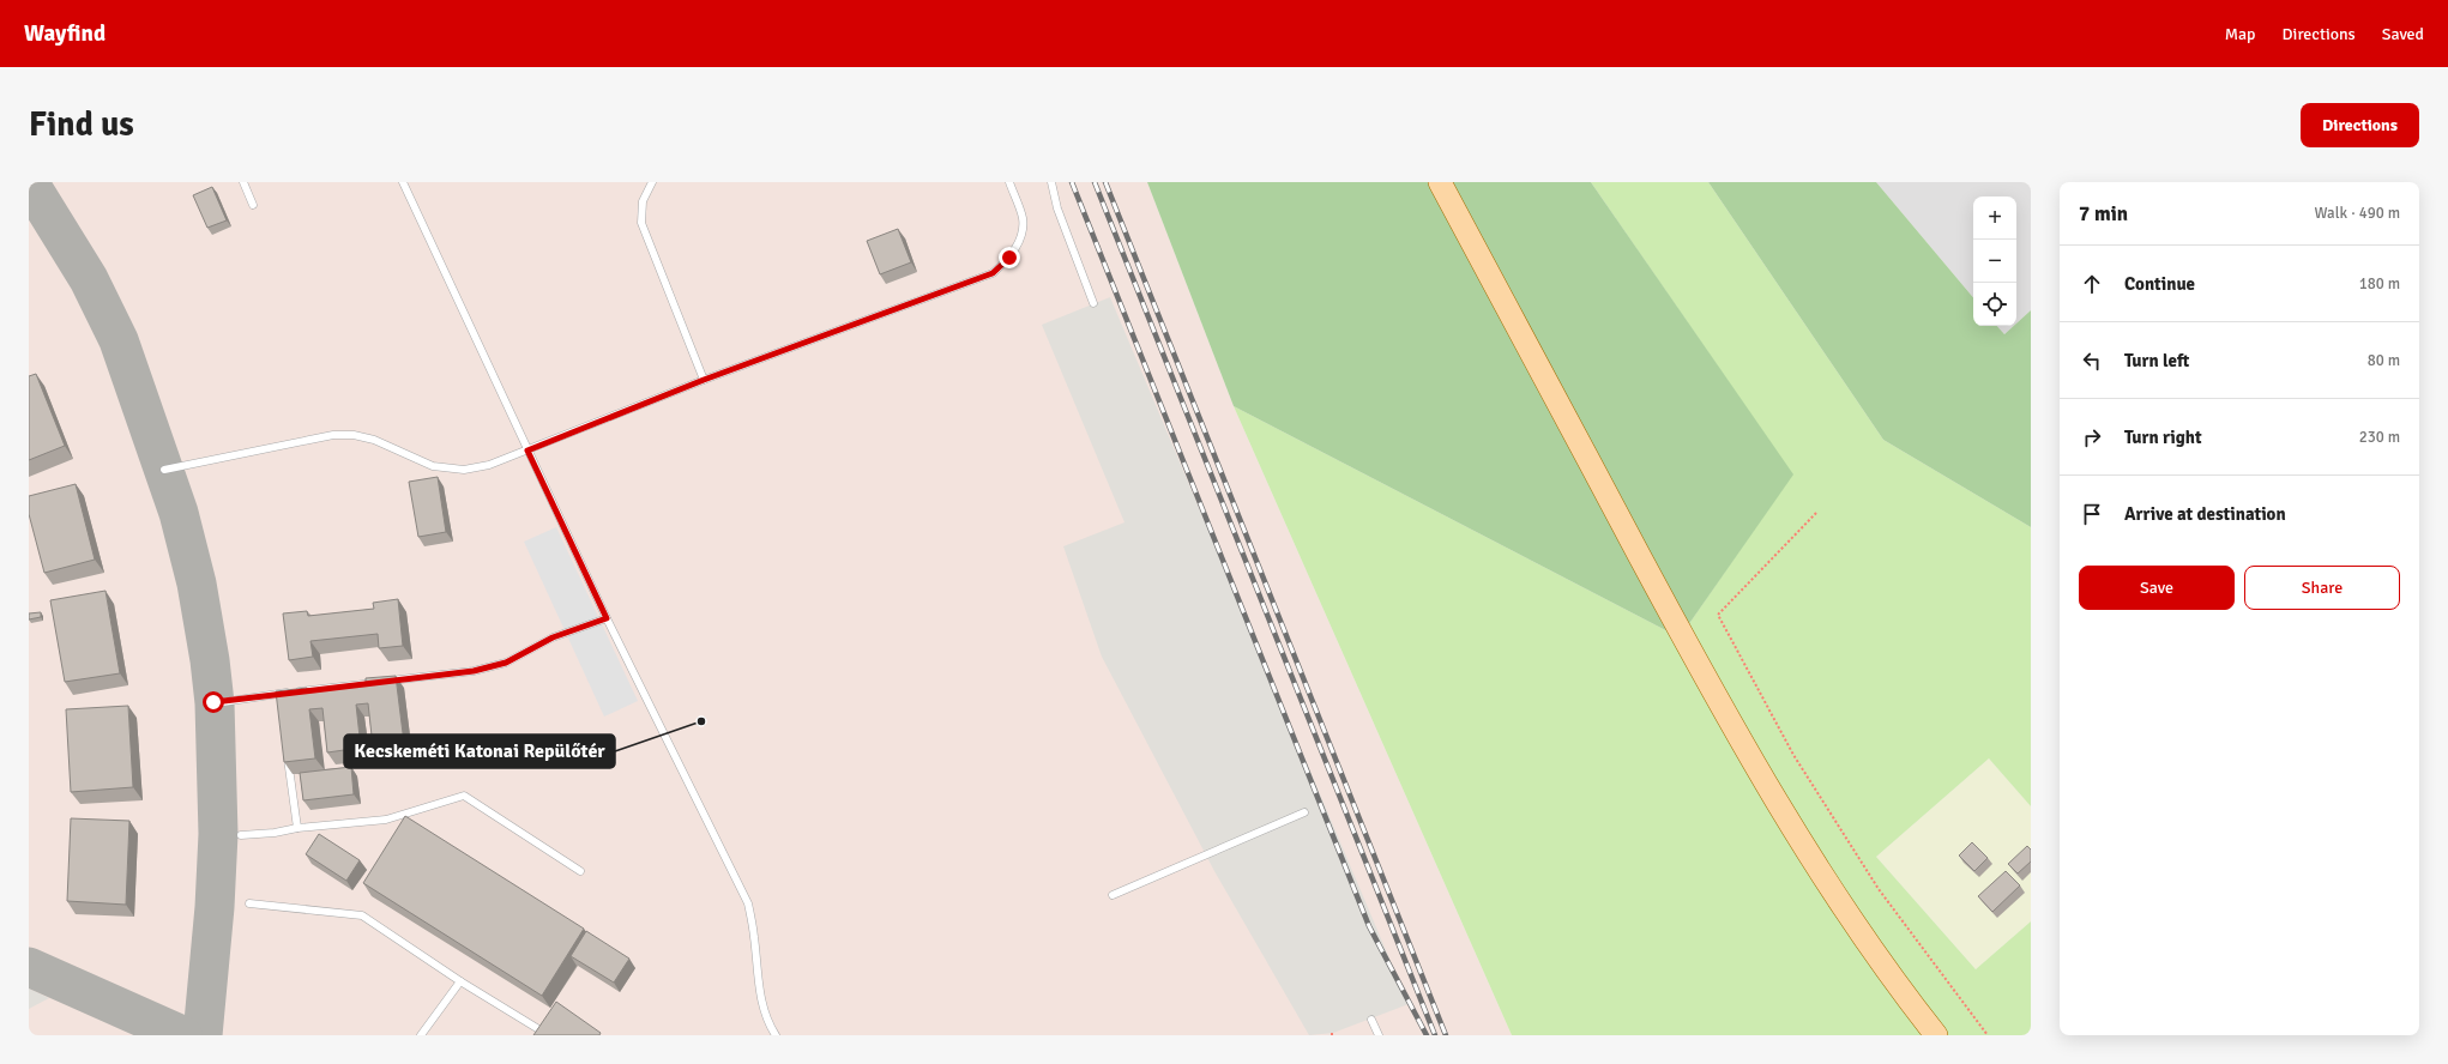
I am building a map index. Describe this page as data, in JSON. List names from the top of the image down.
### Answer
{
  "places": ["Kecskeméti Katonai Repülőtér"],
  "page": {
    "header": "Wayfind",
    "nav": ["Map", "Directions", "Saved"],
    "buttons": [
      "Directions",
      ["Save", "Share"]
    ],
    "title": "Find us",
    "heading": ["7 min", "Walk · 490 m"],
    "map_buttons": ["+", "−"],
    "list": [
      ["Continue", "180 m"],
      ["Turn left", "80 m"],
      ["Turn right", "230 m"],
      "Arrive at destination"
    ]
  }
}
